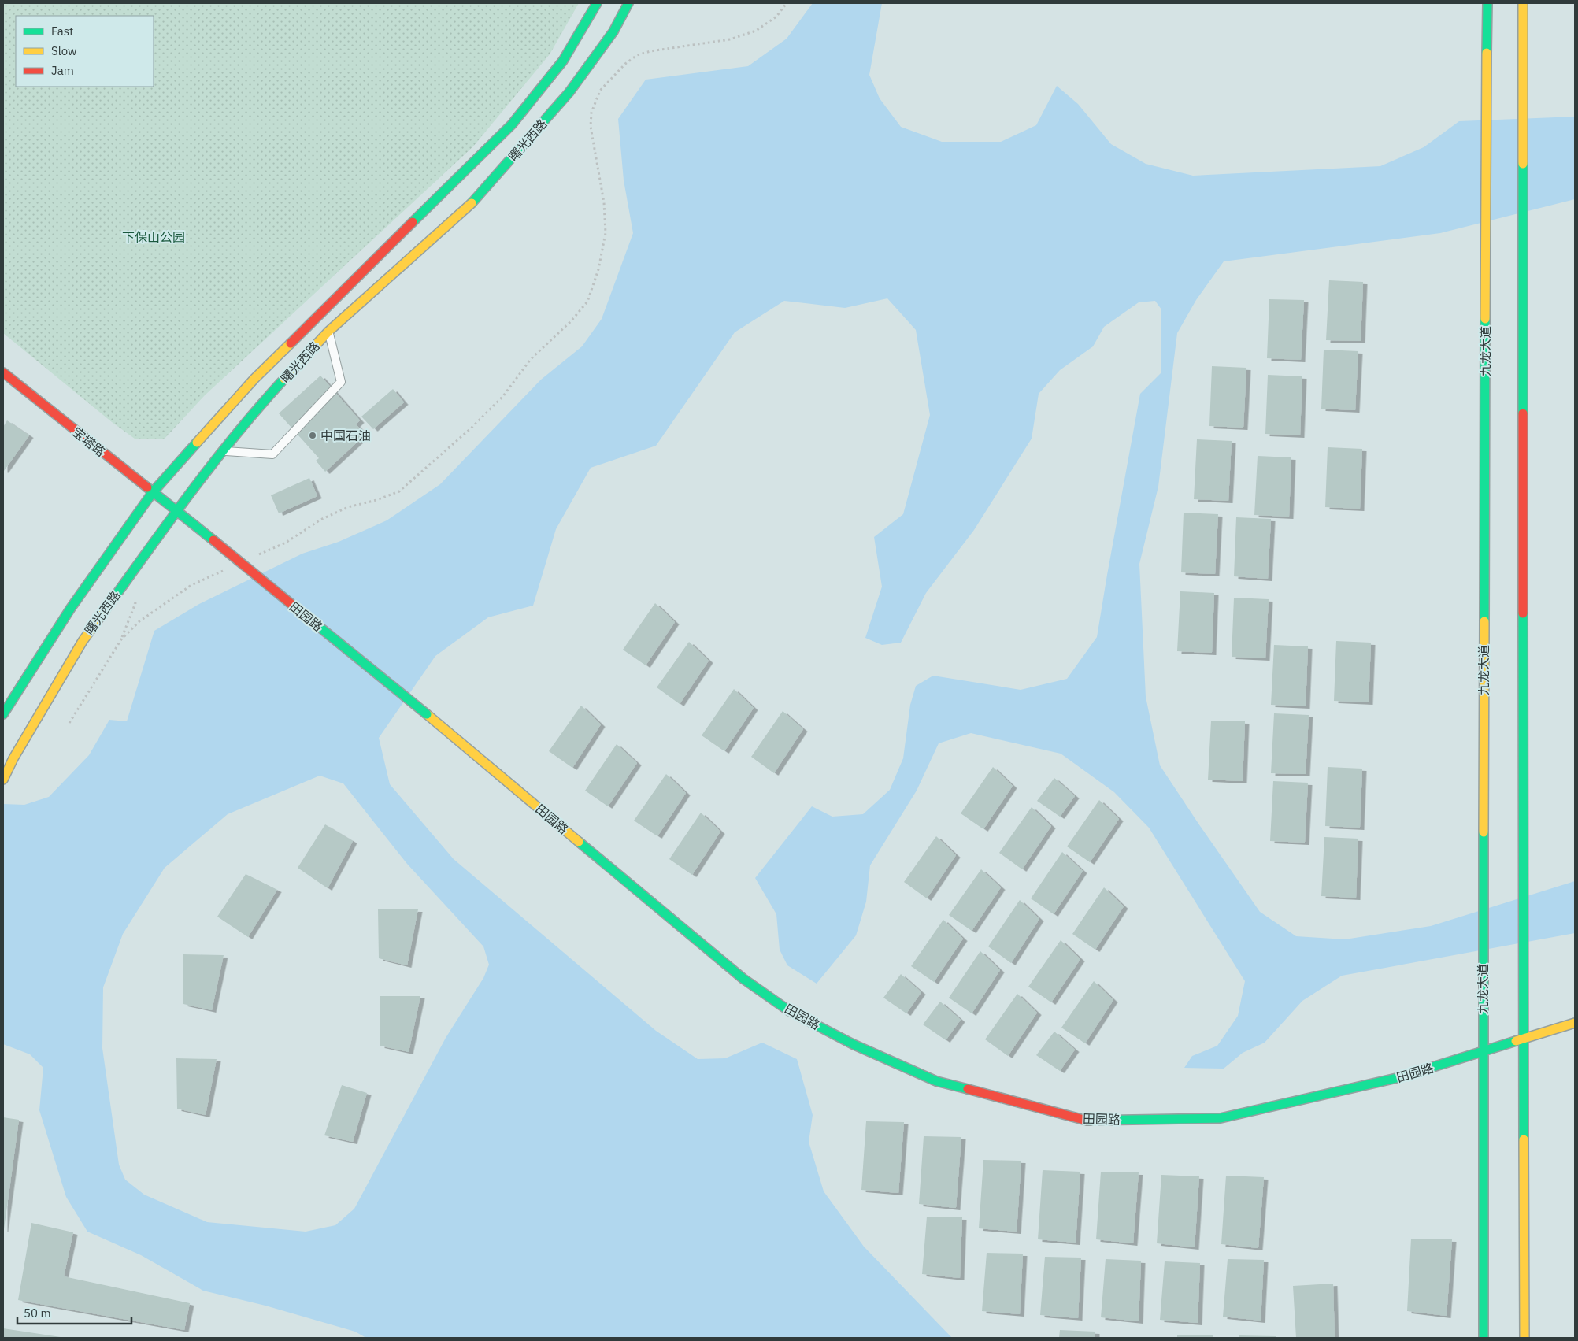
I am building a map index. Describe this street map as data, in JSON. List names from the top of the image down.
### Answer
{
  "streets": {
    "main road": [
      "曙光西路",
      "九龙大道",
      "宝塔路",
      "田园路"
    ]
  },
  "crossings": [
    ["曙光西路", "宝塔路"],
    ["曙光西路", "田园路"],
    ["九龙大道", "田园路"],
    ["宝塔路", "田园路"]
  ],
  "parks": ["下保山公园"],
  "places": ["中国石油"],
  "legend": ["Fast", "Slow", "Jam"],
  "scale_bar": "50 m"
}
